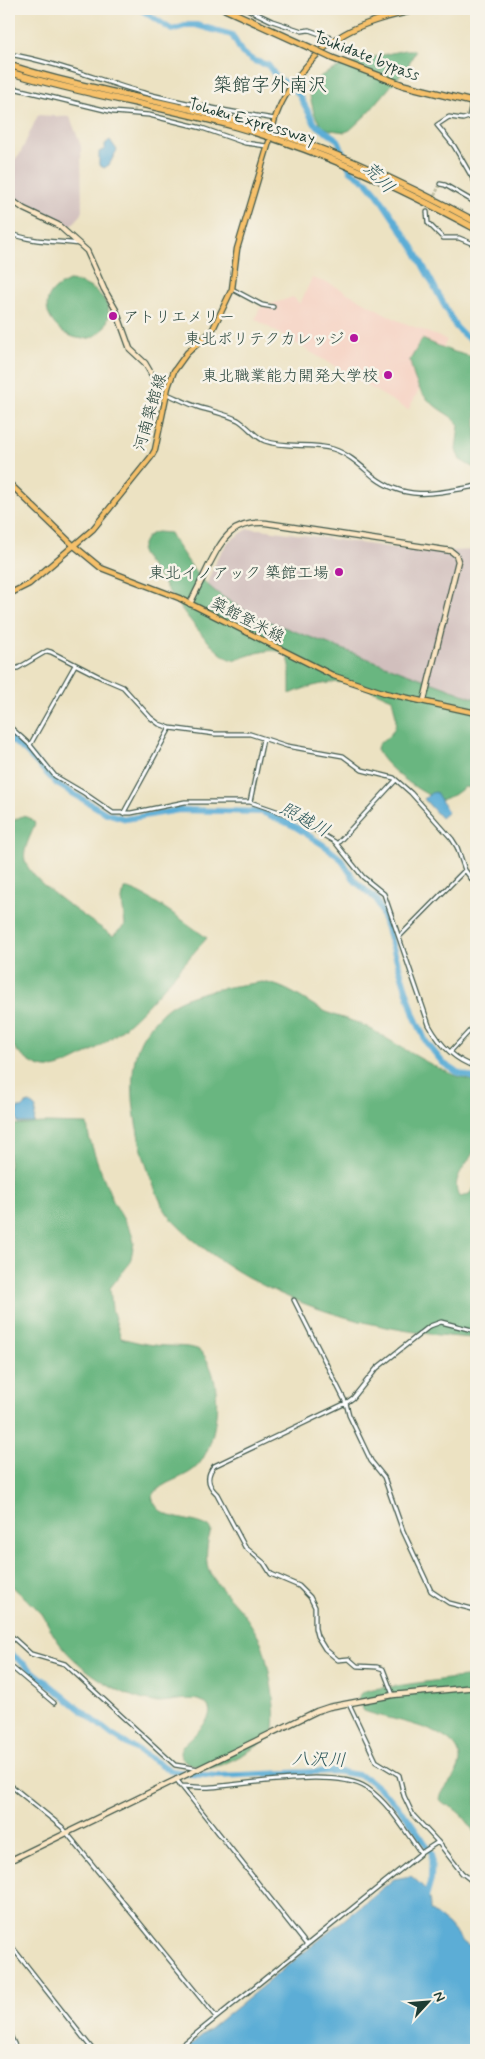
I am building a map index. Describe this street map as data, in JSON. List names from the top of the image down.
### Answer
{
  "streets": {
    "highway": ["Tsukidate bypass", "Tohoku Expressway"],
    "main road": ["河南築館線", "築館登米線"]
  },
  "crossings": [
    ["河南築館線", "築館登米線"]
  ],
  "districts": ["築館字外南沢"],
  "water": ["荒川", "照越川", "八沢川"],
  "places": [
    "アトリエメリー",
    "東北ポリテクカレッジ",
    "東北職業能力開発大学校",
    "東北イノアック 築館工場"
  ],
  "north": "top right"
}
